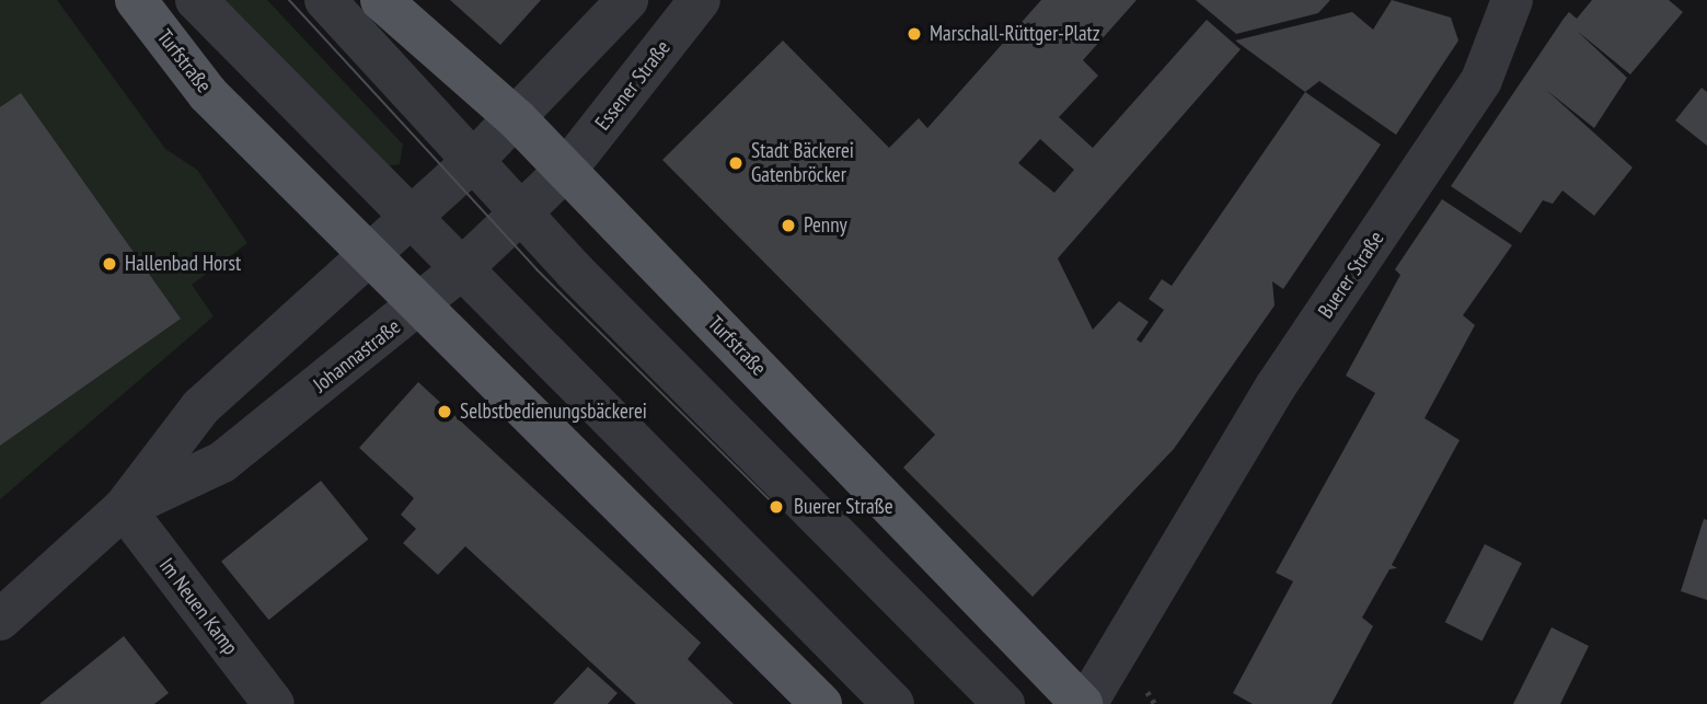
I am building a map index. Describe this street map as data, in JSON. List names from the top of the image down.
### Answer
{
  "streets": {
    "main road": ["Turfstraße"],
    "street": [
      "Essener Straße",
      "Buerer Straße",
      "Johannastraße",
      "Im Neuen Kamp"
    ]
  },
  "crossings": [
    ["Turfstraße", "Essener Straße"],
    ["Turfstraße", "Buerer Straße"],
    ["Turfstraße", "Johannastraße"],
    ["Essener Straße", "Johannastraße"],
    ["Johannastraße", "Im Neuen Kamp"]
  ],
  "places": [
    "Marschall-Rüttger-Platz",
    "Stadt Bäckerei Gatenbröcker",
    "Penny",
    "Hallenbad Horst",
    "Selbstbedienungsbäckerei",
    "Buerer Straße"
  ]
}
